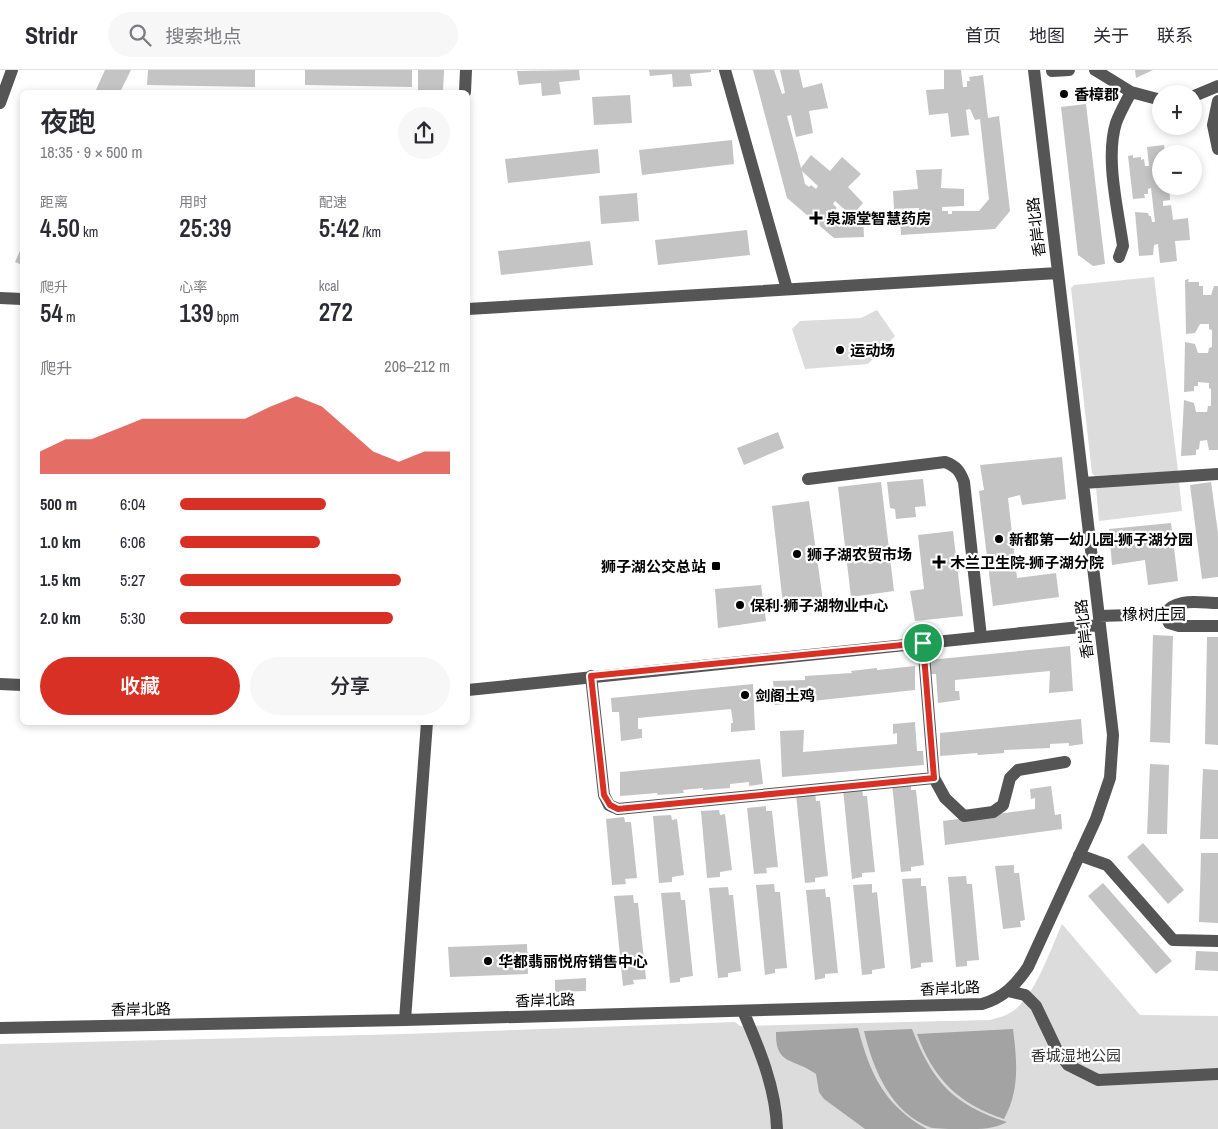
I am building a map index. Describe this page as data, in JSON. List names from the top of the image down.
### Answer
{
  "streets": {
    "street": ["香岸北路"]
  },
  "districts": ["橡树庄园"],
  "parks": ["香城湿地公园"],
  "places": {
    "other": [
      "香樟郡",
      "运动场",
      "新都第一幼儿园-狮子湖分园",
      "狮子湖农贸市场",
      "保利·狮子湖物业中心",
      "剑阁土鸡",
      "华都翡丽悦府销售中心"
    ],
    "health": ["泉源堂智慧药房", "木兰卫生院-狮子湖分院"],
    "transit": ["狮子湖公交总站"]
  },
  "page": {
    "header": "Stridr",
    "search": "搜索地点",
    "nav": [
      "首页",
      "地图",
      "关于",
      "联系"
    ],
    "map_buttons": ["+", "−"],
    "heading": ["夜跑", "18:35 · 9 × 500 m"],
    "stats": [
      ["距离", "4.50 km"],
      ["用时", "25:39"],
      ["配速", "5:42 /km"],
      ["爬升", "54 m"],
      ["心率", "139 bpm"],
      ["kcal", "272"]
    ],
    "chart": ["爬升", "206–212 m"],
    "list": [
      {
        "name": "500 m",
        "note": "6:04"
      },
      {
        "name": "1.0 km",
        "note": "6:06"
      },
      {
        "name": "1.5 km",
        "note": "5:27"
      },
      {
        "name": "2.0 km",
        "note": "5:30"
      }
    ],
    "buttons": ["收藏", "分享"]
  }
}
